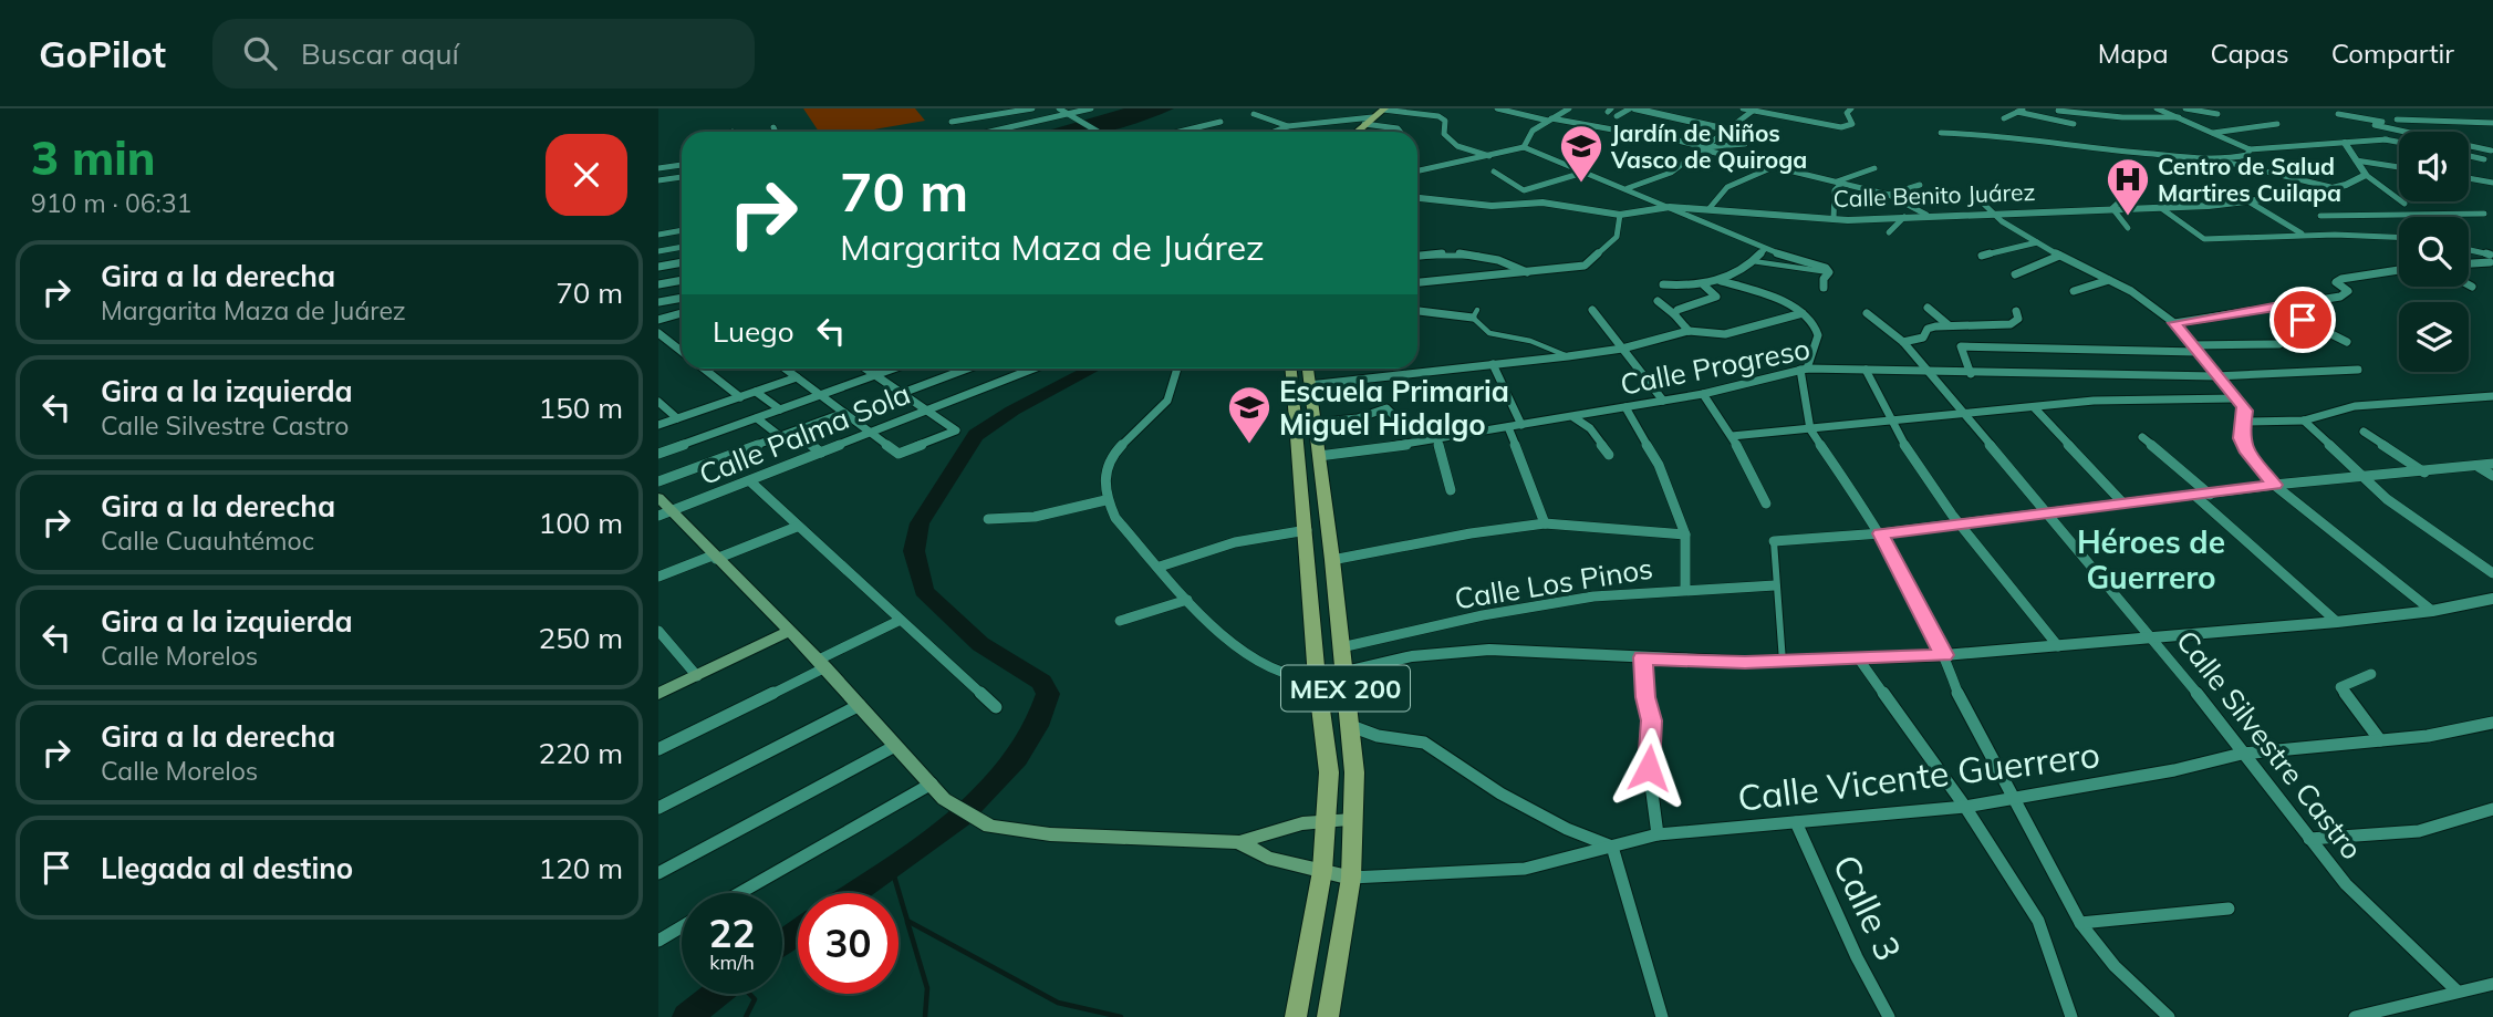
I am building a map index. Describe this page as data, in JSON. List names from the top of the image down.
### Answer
{
  "streets": {
    "main road": ["MEX 200"],
    "street": [
      "Calle Benito Juárez",
      "Calle Progreso",
      "Calle Palma Sola",
      "Calle Los Pinos",
      "Calle Silvestre Castro",
      "Calle Vicente Guerrero",
      "Calle 3"
    ]
  },
  "crossings": [
    ["Calle Progreso", "MEX 200"],
    ["Calle Progreso", "Calle Silvestre Castro"],
    ["Calle Los Pinos", "MEX 200"],
    ["MEX 200", "Calle Vicente Guerrero"],
    ["Calle Silvestre Castro", "Calle Vicente Guerrero"],
    ["Calle Vicente Guerrero", "Calle 3"]
  ],
  "districts": ["Héroes de Guerrero"],
  "places": {
    "school or university": ["Jardín de Niños Vasco de Quiroga", "Escuela Primaria Miguel Hidalgo"],
    "hospital": ["Centro de Salud Martires Cuilapa"]
  },
  "page": {
    "header": "GoPilot",
    "search": "Buscar aquí",
    "nav": ["Mapa", "Capas", "Compartir"],
    "heading": ["3 min", "910 m · 06:31"],
    "turn": ["70 m", "Margarita Maza de Juárez"],
    "list": [
      {
        "name": "Gira a la derecha",
        "note": "Margarita Maza de Juárez",
        "value": "70 m"
      },
      {
        "name": "Gira a la izquierda",
        "note": "Calle Silvestre Castro",
        "value": "150 m"
      },
      {
        "name": "Gira a la derecha",
        "note": "Calle Cuauhtémoc",
        "value": "100 m"
      },
      {
        "name": "Gira a la izquierda",
        "note": "Calle Morelos",
        "value": "250 m"
      },
      {
        "name": "Gira a la derecha",
        "note": "Calle Morelos",
        "value": "220 m"
      },
      {
        "name": "Llegada al destino",
        "value": "120 m"
      }
    ],
    "then": "Luego",
    "speed": "22 km/h",
    "limit": "30"
  }
}
